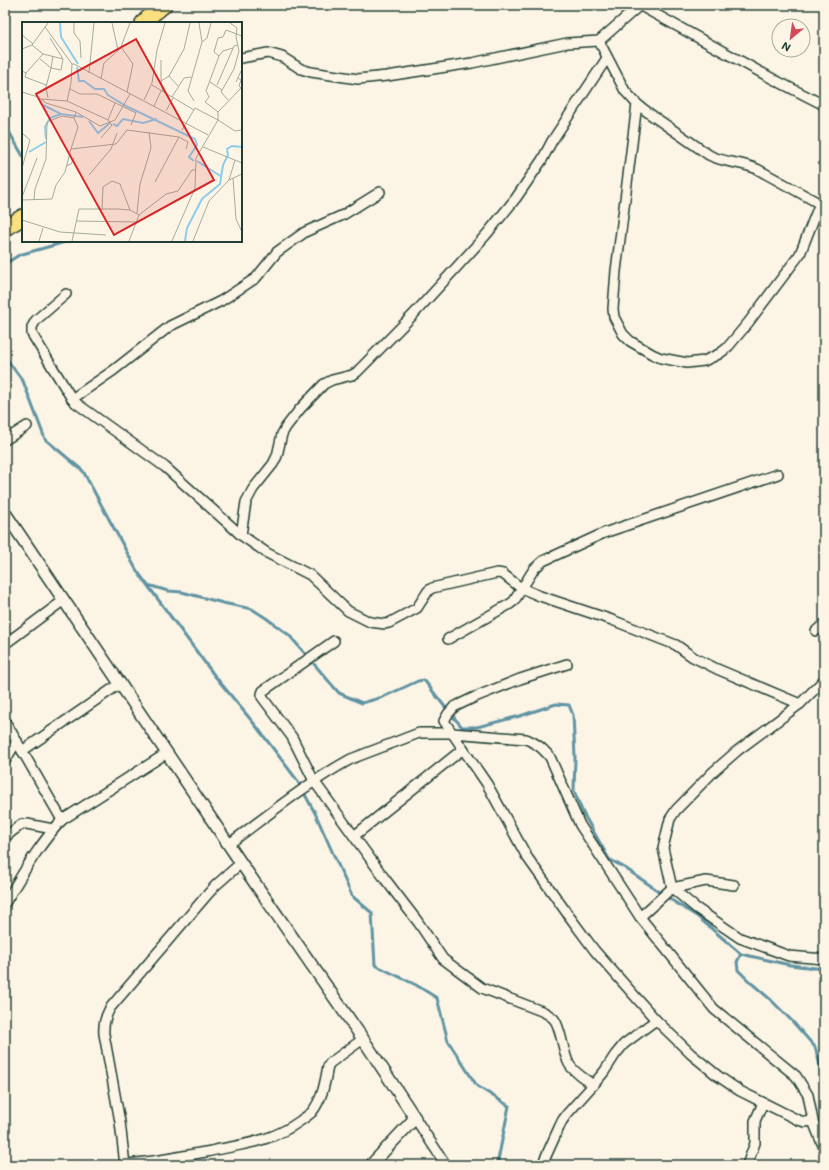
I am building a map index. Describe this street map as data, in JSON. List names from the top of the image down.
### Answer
{
  "north": "bottom left"
}
